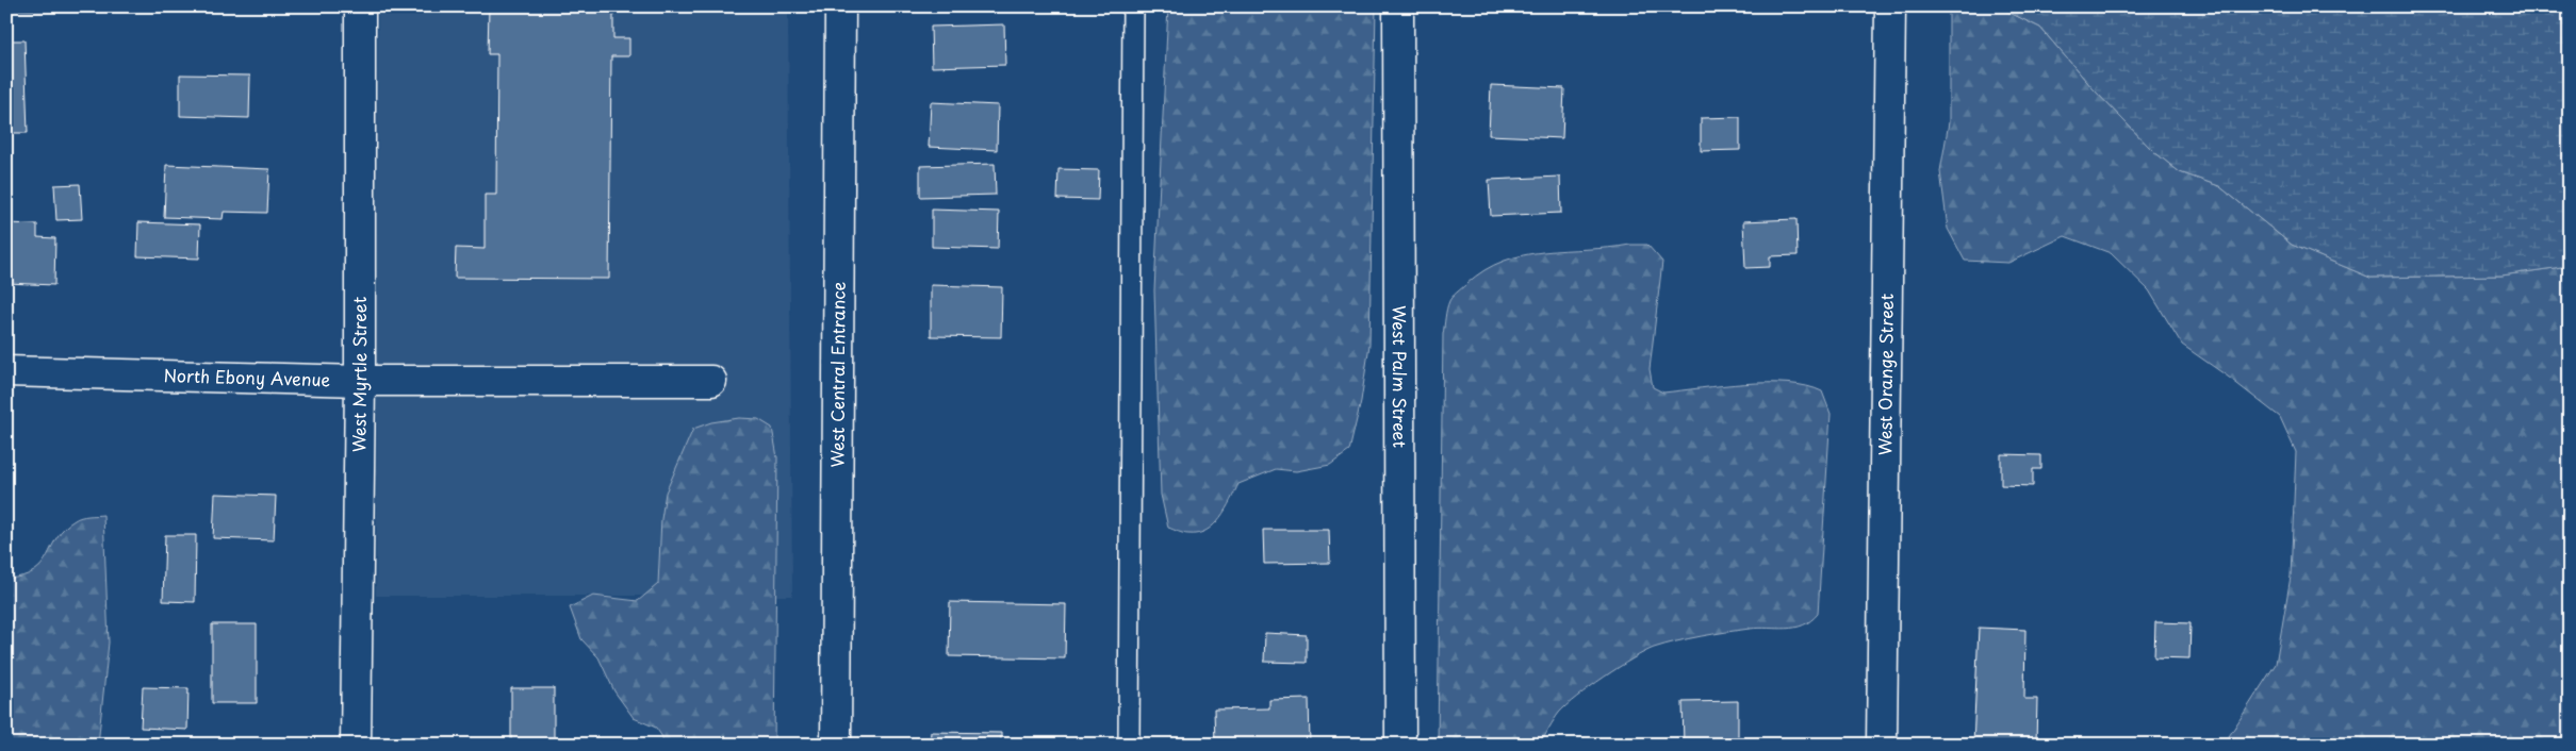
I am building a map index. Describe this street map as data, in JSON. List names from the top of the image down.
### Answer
{
  "streets": {
    "main road": [
      "West Myrtle Street",
      "West Central Entrance",
      "West Palm Street",
      "West Orange Street",
      "North Ebony Avenue"
    ]
  },
  "crossings": [
    ["West Myrtle Street", "North Ebony Avenue"]
  ]
}
